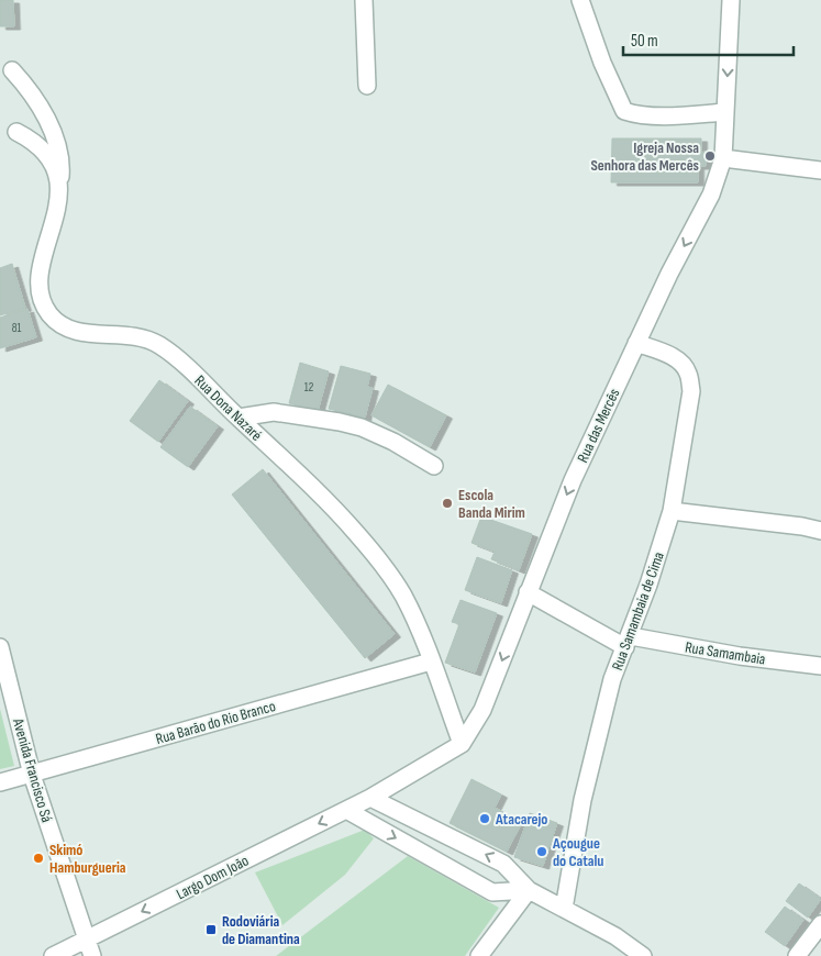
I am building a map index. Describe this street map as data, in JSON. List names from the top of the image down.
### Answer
{
  "streets": {
    "street": [
      "Rua Dona Nazaré",
      "Rua das Mercês",
      "Rua Samambaia de Cima",
      "Rua Samambaia",
      "Rua Barão do Rio Branco",
      "Avenida Francisco Sá",
      "Largo Dom João"
    ]
  },
  "crossings": [
    ["Rua Dona Nazaré", "Rua das Mercês"],
    ["Rua Dona Nazaré", "Rua Barão do Rio Branco"],
    ["Rua das Mercês", "Rua Samambaia de Cima"],
    ["Rua das Mercês", "Rua Samambaia"],
    ["Rua das Mercês", "Largo Dom João"],
    ["Rua Samambaia de Cima", "Rua Samambaia"],
    ["Rua Barão do Rio Branco", "Avenida Francisco Sá"],
    ["Avenida Francisco Sá", "Largo Dom João"]
  ],
  "one_way": ["Rua das Mercês", "Largo Dom João"],
  "places": {
    "other": [
      "Igreja Nossa Senhora das Mercês",
      "Escola Banda Mirim",
      "Atacarejo",
      "Açougue do Catalu",
      "Skimó Hamburgueria"
    ],
    "transit": ["Rodoviária de Diamantina"]
  },
  "house_numbers": ["81", "12"],
  "scale_bar": "50 m"
}
